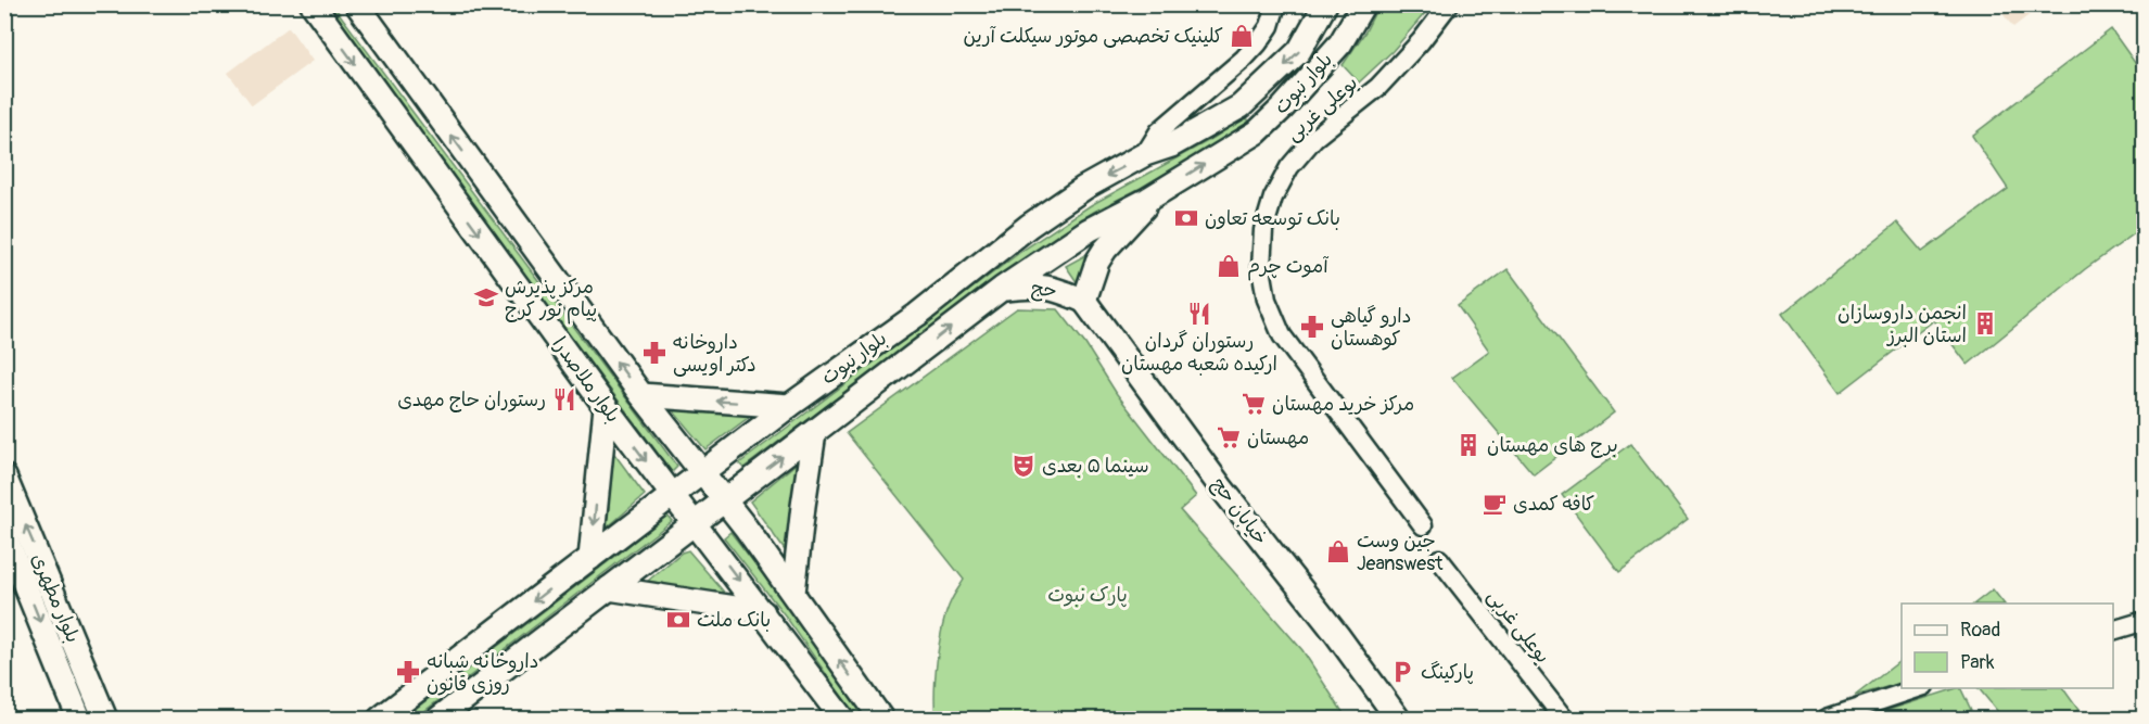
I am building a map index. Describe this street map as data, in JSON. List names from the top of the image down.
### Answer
{
  "streets": {
    "main road": [
      "بلوار نبوت",
      "حج",
      "بلوار ملاصدرا",
      "خیابان حج",
      "بلوار مطهری"
    ],
    "street": ["بوعلی غربی"]
  },
  "crossings": [
    ["بلوار نبوت", "حج"],
    ["بلوار نبوت", "بلوار ملاصدرا"],
    ["حج", "خیابان حج"]
  ],
  "parks": ["پارک نبوت"],
  "places": {
    "shop": ["کلینیک تخصصی موتور سیکلت آرین", "آموت چرم", "جین وست Jeanswest"],
    "bank": ["بانک توسعه تعاون", "بانک ملت"],
    "school or university": ["مرکز پذیرش پیام نور کرج"],
    "restaurant": ["رستوران گردان ارکیده شعبه مهستان", "رستوران حاج مهدی"],
    "building": ["انجمن داروسازان استان البرز", "برج های مهستان"],
    "pharmacy": ["دارو گیاهی کوهستان", "داروخانه دکتر اویسی", "داروخانه شبانه روزی قانون"],
    "supermarket": ["مرکز خرید مهستان", "مهستان"],
    "theatre": ["سینما ۵ بعدی"],
    "cafe": ["کافه کمدی"],
    "parking": ["پارکینگ"]
  },
  "legend": ["Road", "Park"]
}
